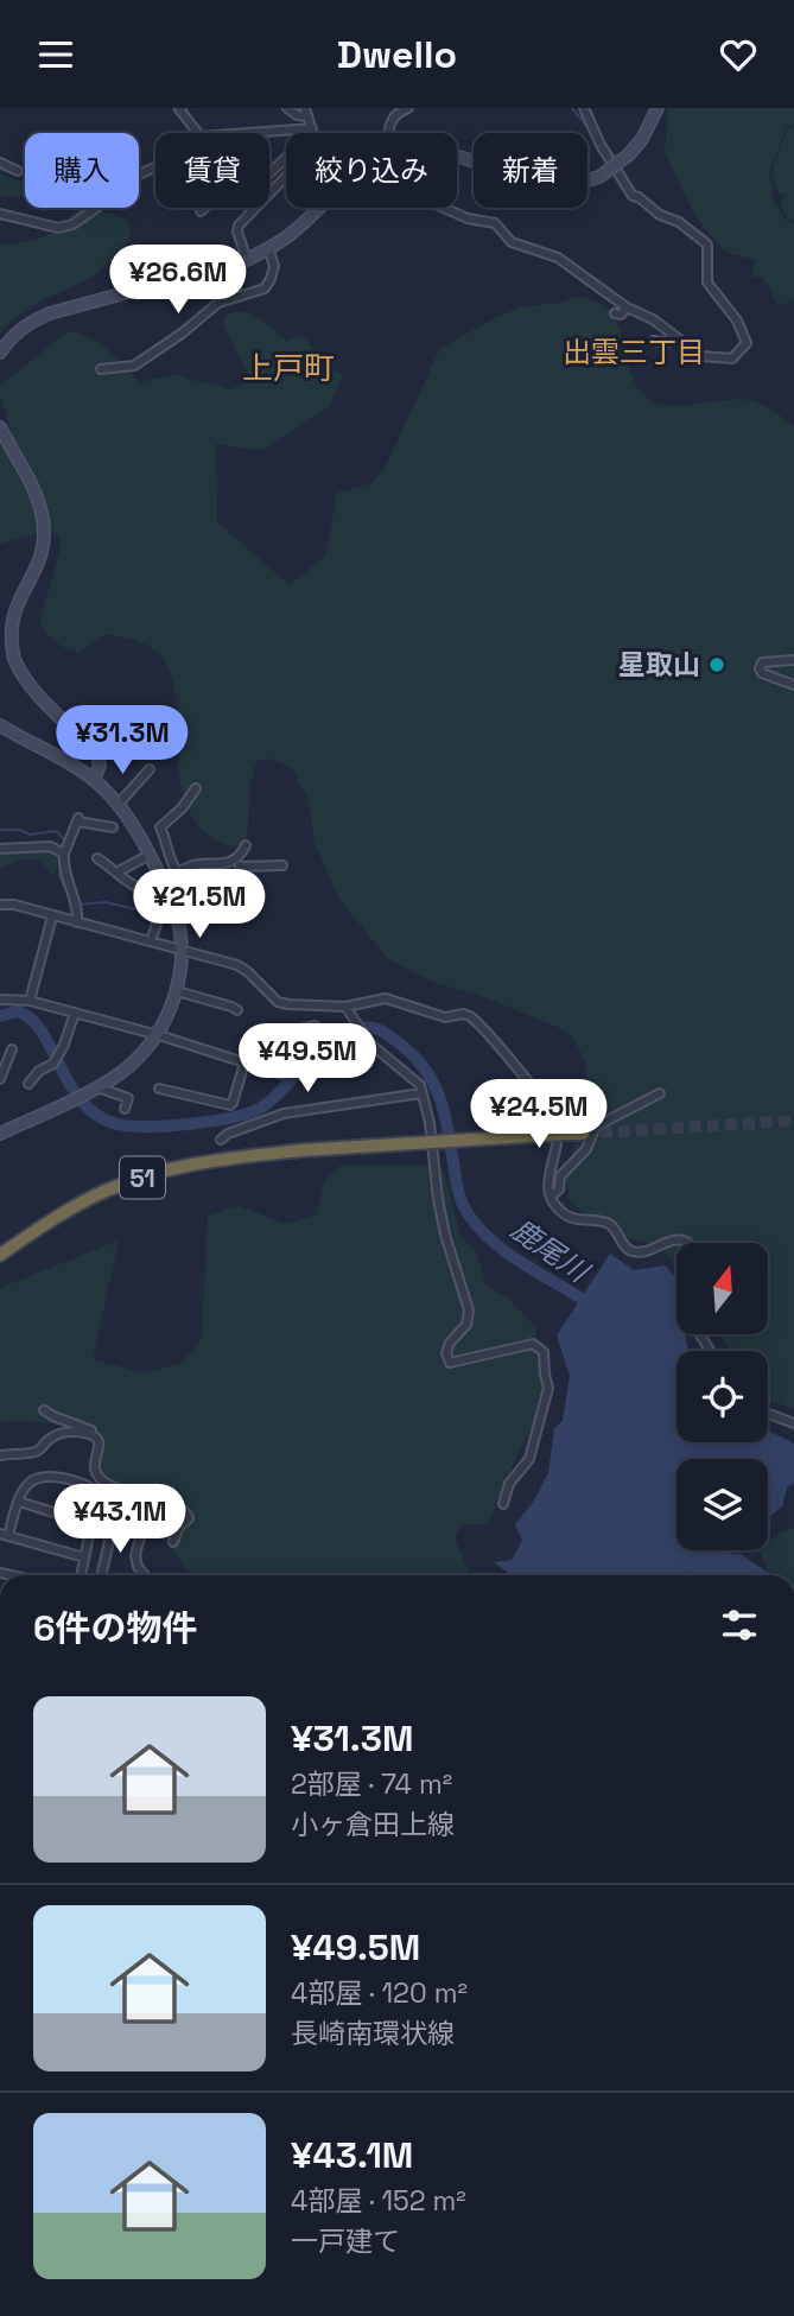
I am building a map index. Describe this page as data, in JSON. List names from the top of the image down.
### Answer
{
  "streets": {
    "highway": ["51"]
  },
  "districts": ["出雲三丁目", "上戸町"],
  "water": ["鹿尾川"],
  "places": ["星取山"],
  "north": "top",
  "page": {
    "header": "Dwello",
    "chip": [
      "購入",
      "賃貸",
      "絞り込み",
      "新着"
    ],
    "price": [
      "¥26.6M",
      "¥31.3M",
      "¥21.5M",
      "¥49.5M",
      "¥24.5M",
      "¥43.1M"
    ],
    "heading": "6件の物件",
    "list": [
      {
        "name": "¥31.3M",
        "note": "2部屋 · 74 m² · 小ヶ倉田上線"
      },
      {
        "name": "¥49.5M",
        "note": "4部屋 · 120 m² · 長崎南環状線"
      },
      {
        "name": "¥43.1M",
        "note": "4部屋 · 152 m² · 一戸建て"
      }
    ]
  }
}
